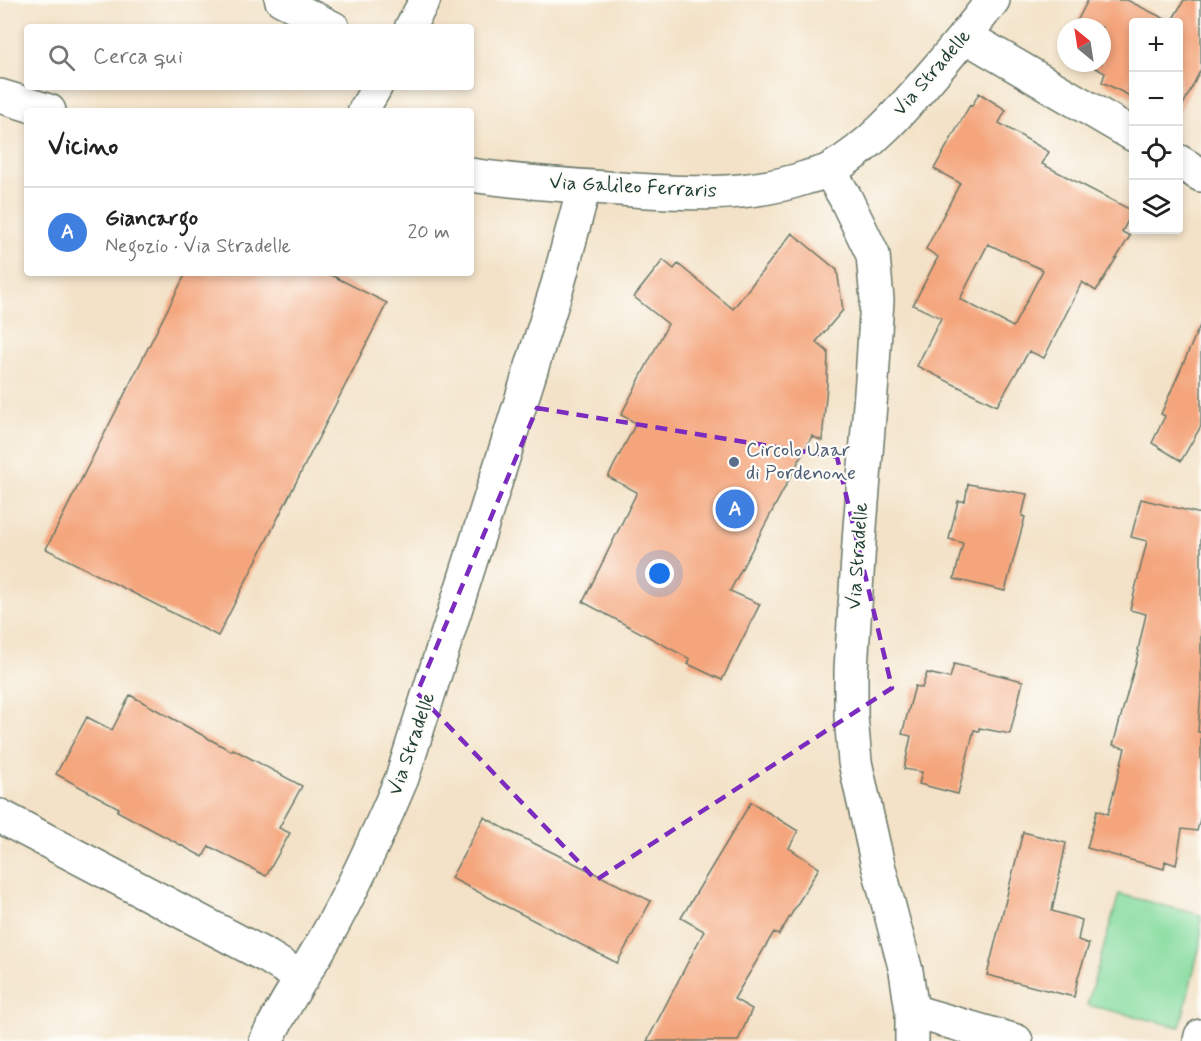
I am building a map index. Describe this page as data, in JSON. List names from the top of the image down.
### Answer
{
  "streets": {
    "street": ["Via Stradelle", "Via Galileo Ferraris"]
  },
  "crossings": [
    ["Via Stradelle", "Via Galileo Ferraris"]
  ],
  "places": ["Circolo Uaar di Pordenone"],
  "north": "top left",
  "page": {
    "map_buttons": ["+", "−"],
    "search": "Cerca qui",
    "heading": "Vicino",
    "list": [
      {
        "mark": "A",
        "name": "Giancargo",
        "note": "Negozio · Via Stradelle",
        "value": "20 m"
      }
    ],
    "pins": "A"
  }
}
